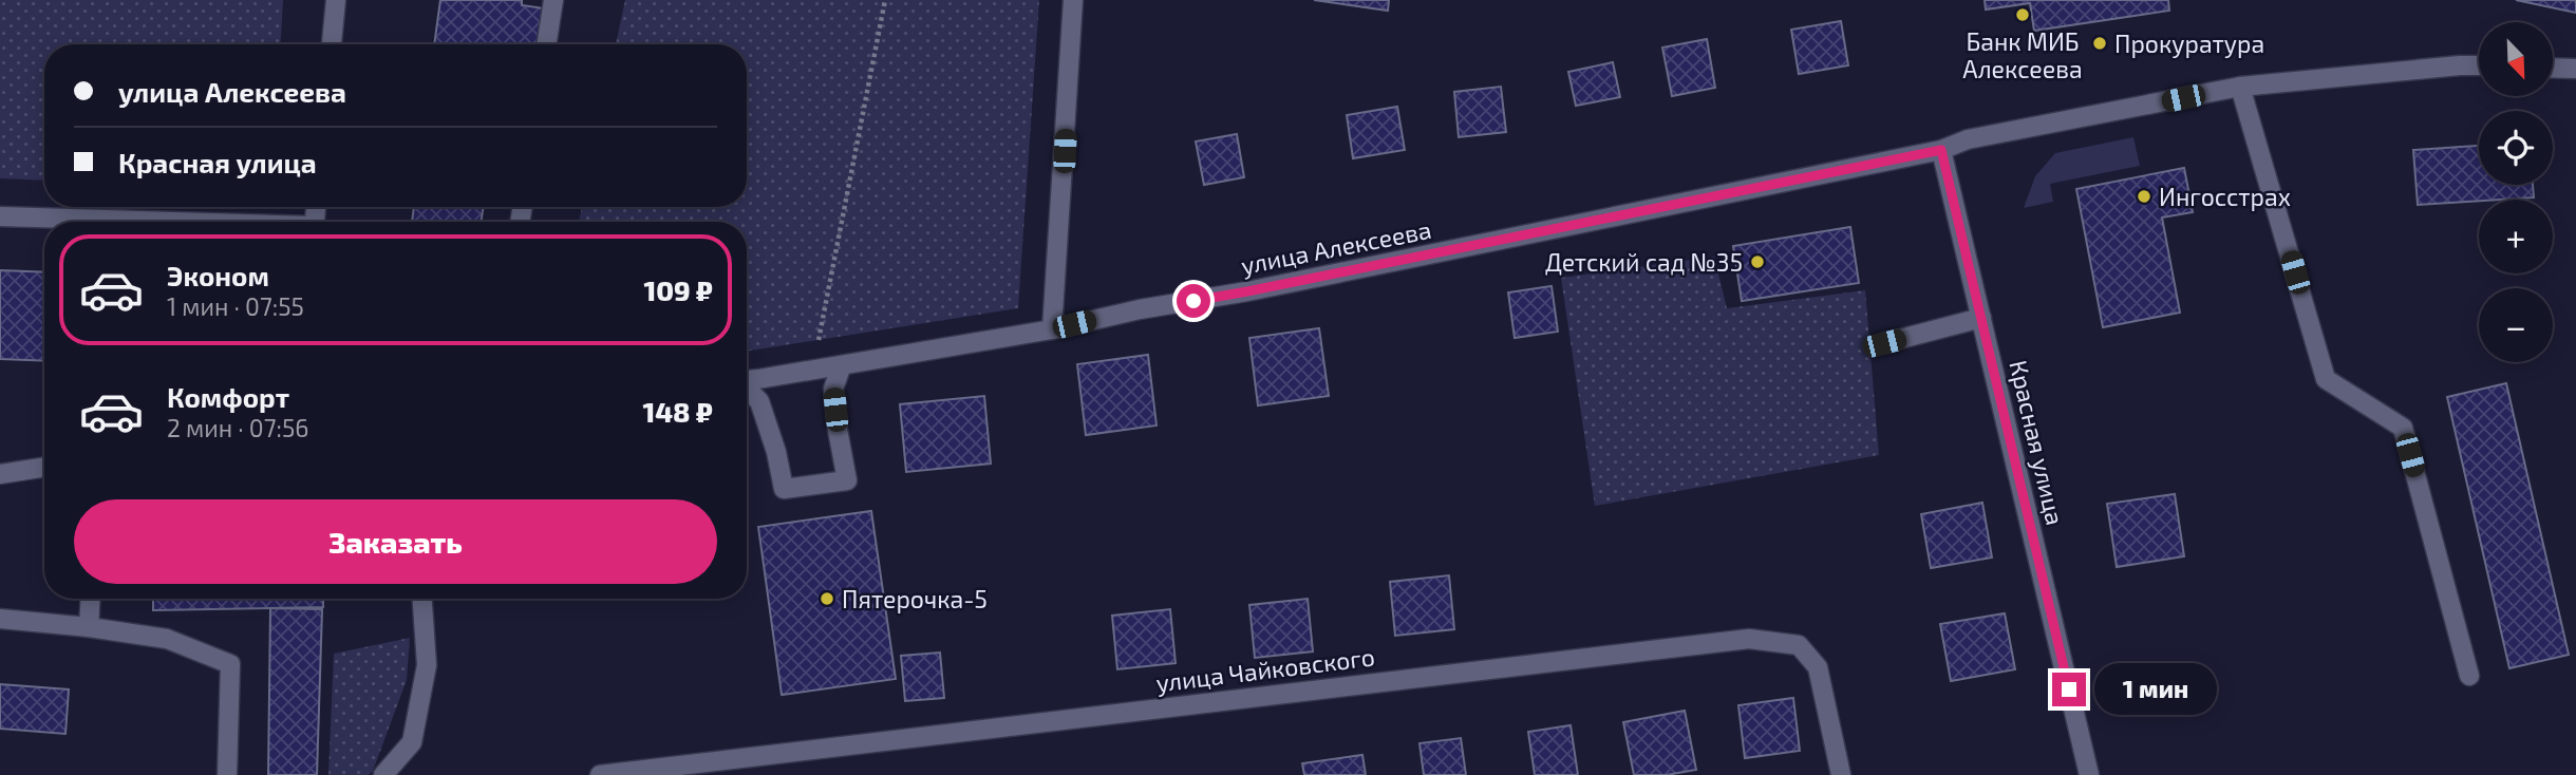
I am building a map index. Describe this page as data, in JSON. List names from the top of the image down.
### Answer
{
  "streets": {
    "street": ["улица Алексеева", "Красная улица", "улица Чайковского"]
  },
  "crossings": [
    ["улица Алексеева", "Красная улица"]
  ],
  "places": [
    "Банк МИБ Алексеева",
    "Прокуратура",
    "Ингосстрах",
    "Детский сад №35",
    "Пятерочка-5"
  ],
  "north": "bottom right",
  "page": {
    "map_buttons": ["+", "−"],
    "banner": ["улица Алексеева", "Красная улица"],
    "list": [
      {
        "name": "Эконом",
        "note": "1 мин · 07:55",
        "value": "109 ₽"
      },
      {
        "name": "Комфорт",
        "note": "2 мин · 07:56",
        "value": "148 ₽"
      }
    ],
    "buttons": "Заказать",
    "bubble": "1 мин"
  }
}
